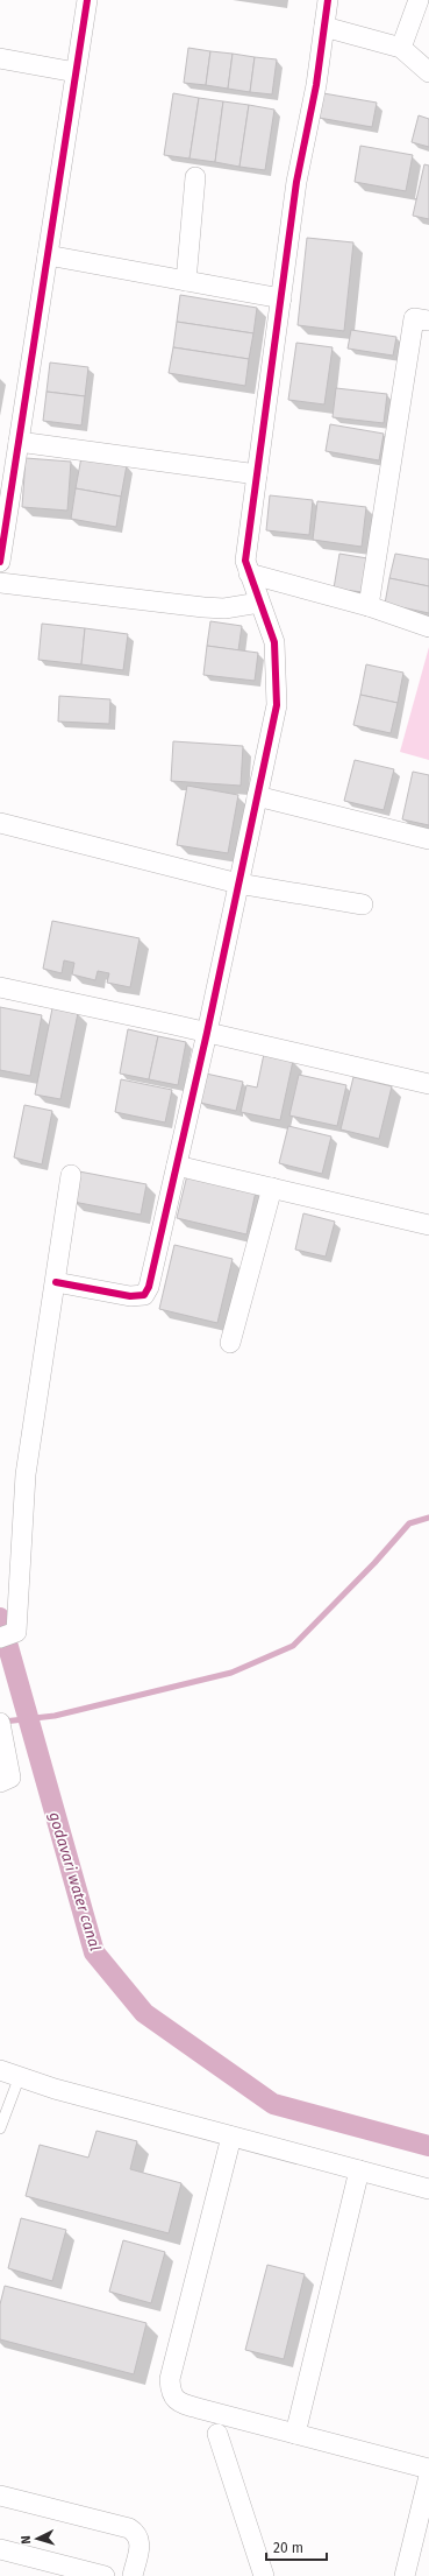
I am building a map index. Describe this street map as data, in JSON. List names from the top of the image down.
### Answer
{
  "water": ["godavari water canal"],
  "scale_bar": "20 m",
  "north": "left"
}
